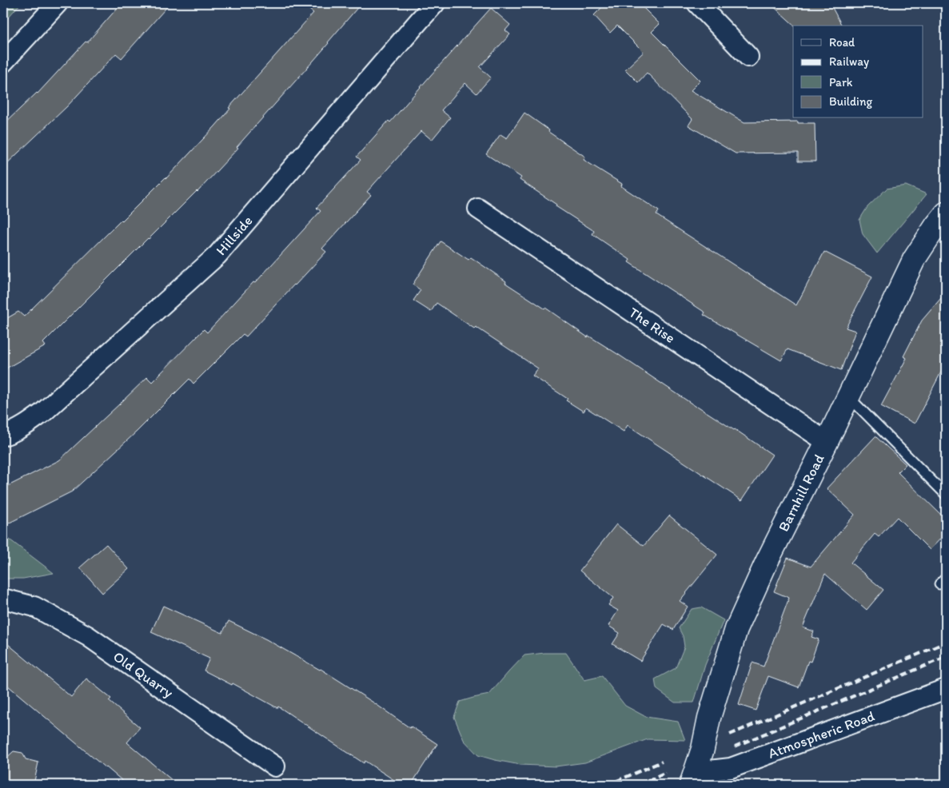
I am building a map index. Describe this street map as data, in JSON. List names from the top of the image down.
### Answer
{
  "streets": {
    "main road": ["Barnhill Road"],
    "street": [
      "Hillside",
      "The Rise",
      "Old Quarry",
      "Atmospheric Road"
    ]
  },
  "crossings": [
    ["The Rise", "Barnhill Road"],
    ["Barnhill Road", "Atmospheric Road"]
  ],
  "legend": [
    "Road",
    "Railway",
    "Park",
    "Building"
  ]
}
